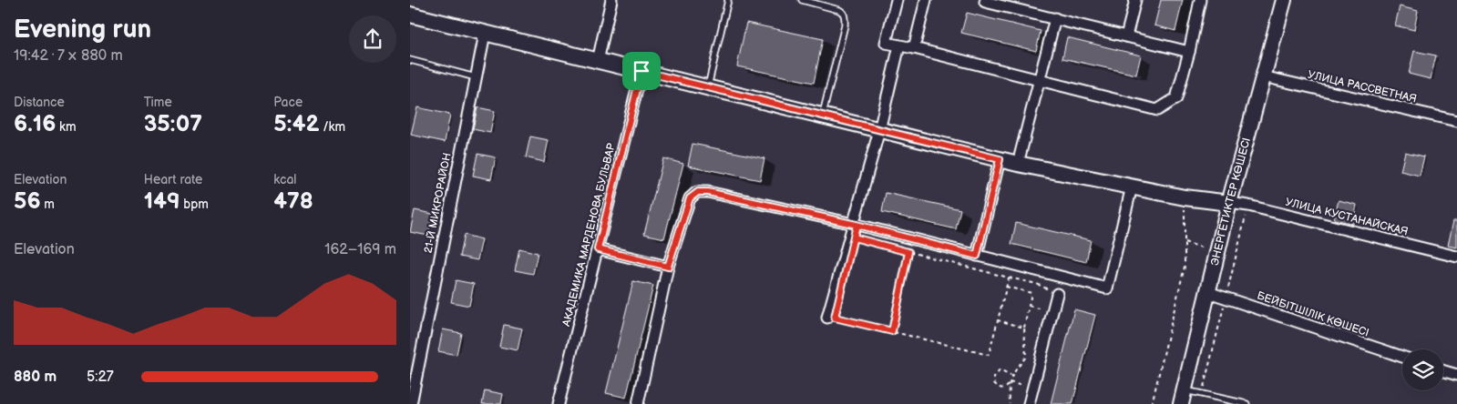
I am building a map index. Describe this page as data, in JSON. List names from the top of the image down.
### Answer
{
  "streets": {
    "main road": ["ЭНЕРГЕТИКТЕР КӨШЕСІ"],
    "street": [
      "УЛИЦА РАССВЕТНАЯ",
      "21-Й МИКРОРАЙОН",
      "УЛИЦА КУСТАНАЙСКАЯ",
      "АКАДЕМИКА МАРДЕНОВА БУЛЬВАР",
      "БЕЙБІТШІЛІК КӨШЕСІ"
    ]
  },
  "crossings": [
    ["УЛИЦА РАССВЕТНАЯ", "ЭНЕРГЕТИКТЕР КӨШЕСІ"],
    ["ЭНЕРГЕТИКТЕР КӨШЕСІ", "УЛИЦА КУСТАНАЙСКАЯ"],
    ["ЭНЕРГЕТИКТЕР КӨШЕСІ", "БЕЙБІТШІЛІК КӨШЕСІ"]
  ],
  "page": {
    "heading": ["Evening run", "19:42 · 7 × 880 m"],
    "stats": [
      ["Distance", "6.16 km"],
      ["Time", "35:07"],
      ["Pace", "5:42 /km"],
      ["Elevation", "56 m"],
      ["Heart rate", "149 bpm"],
      ["kcal", "478"]
    ],
    "chart": ["Elevation", "162–169 m"],
    "list": [
      {
        "name": "880 m",
        "note": "5:27"
      }
    ]
  }
}
